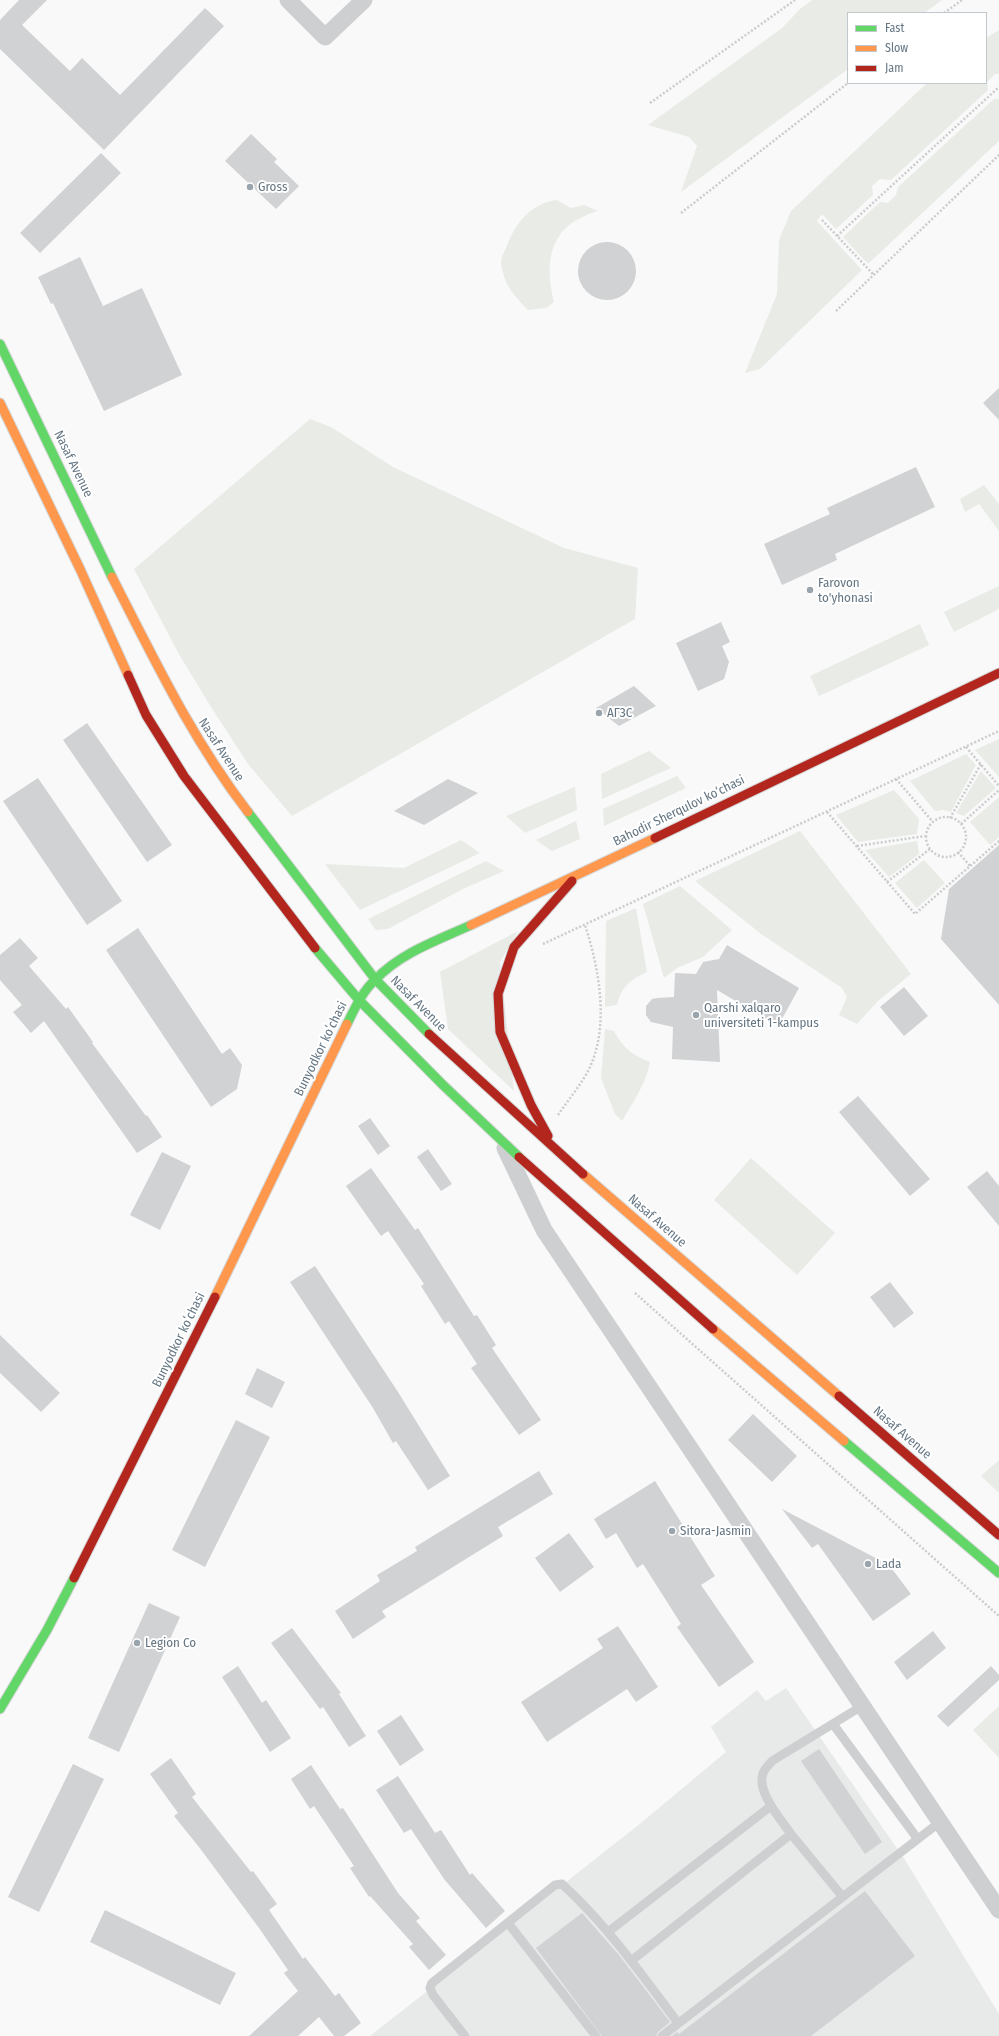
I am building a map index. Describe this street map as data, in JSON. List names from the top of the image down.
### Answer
{
  "streets": {
    "main road": ["Nasaf Avenue", "Bahodir Sherqulov ko‘chasi", "Bunyodkor koʻchasi"]
  },
  "crossings": [
    ["Nasaf Avenue", "Bahodir Sherqulov ko‘chasi"],
    ["Nasaf Avenue", "Bunyodkor koʻchasi"],
    ["Bahodir Sherqulov ko‘chasi", "Bunyodkor koʻchasi"]
  ],
  "places": [
    "Gross",
    "Farovon to'yhonasi",
    "АГЗС",
    "Qarshi xalqaro universiteti 1-kampus",
    "Sitora-Jasmin",
    "Lada",
    "Legion Co"
  ],
  "legend": ["Fast", "Slow", "Jam"]
}
